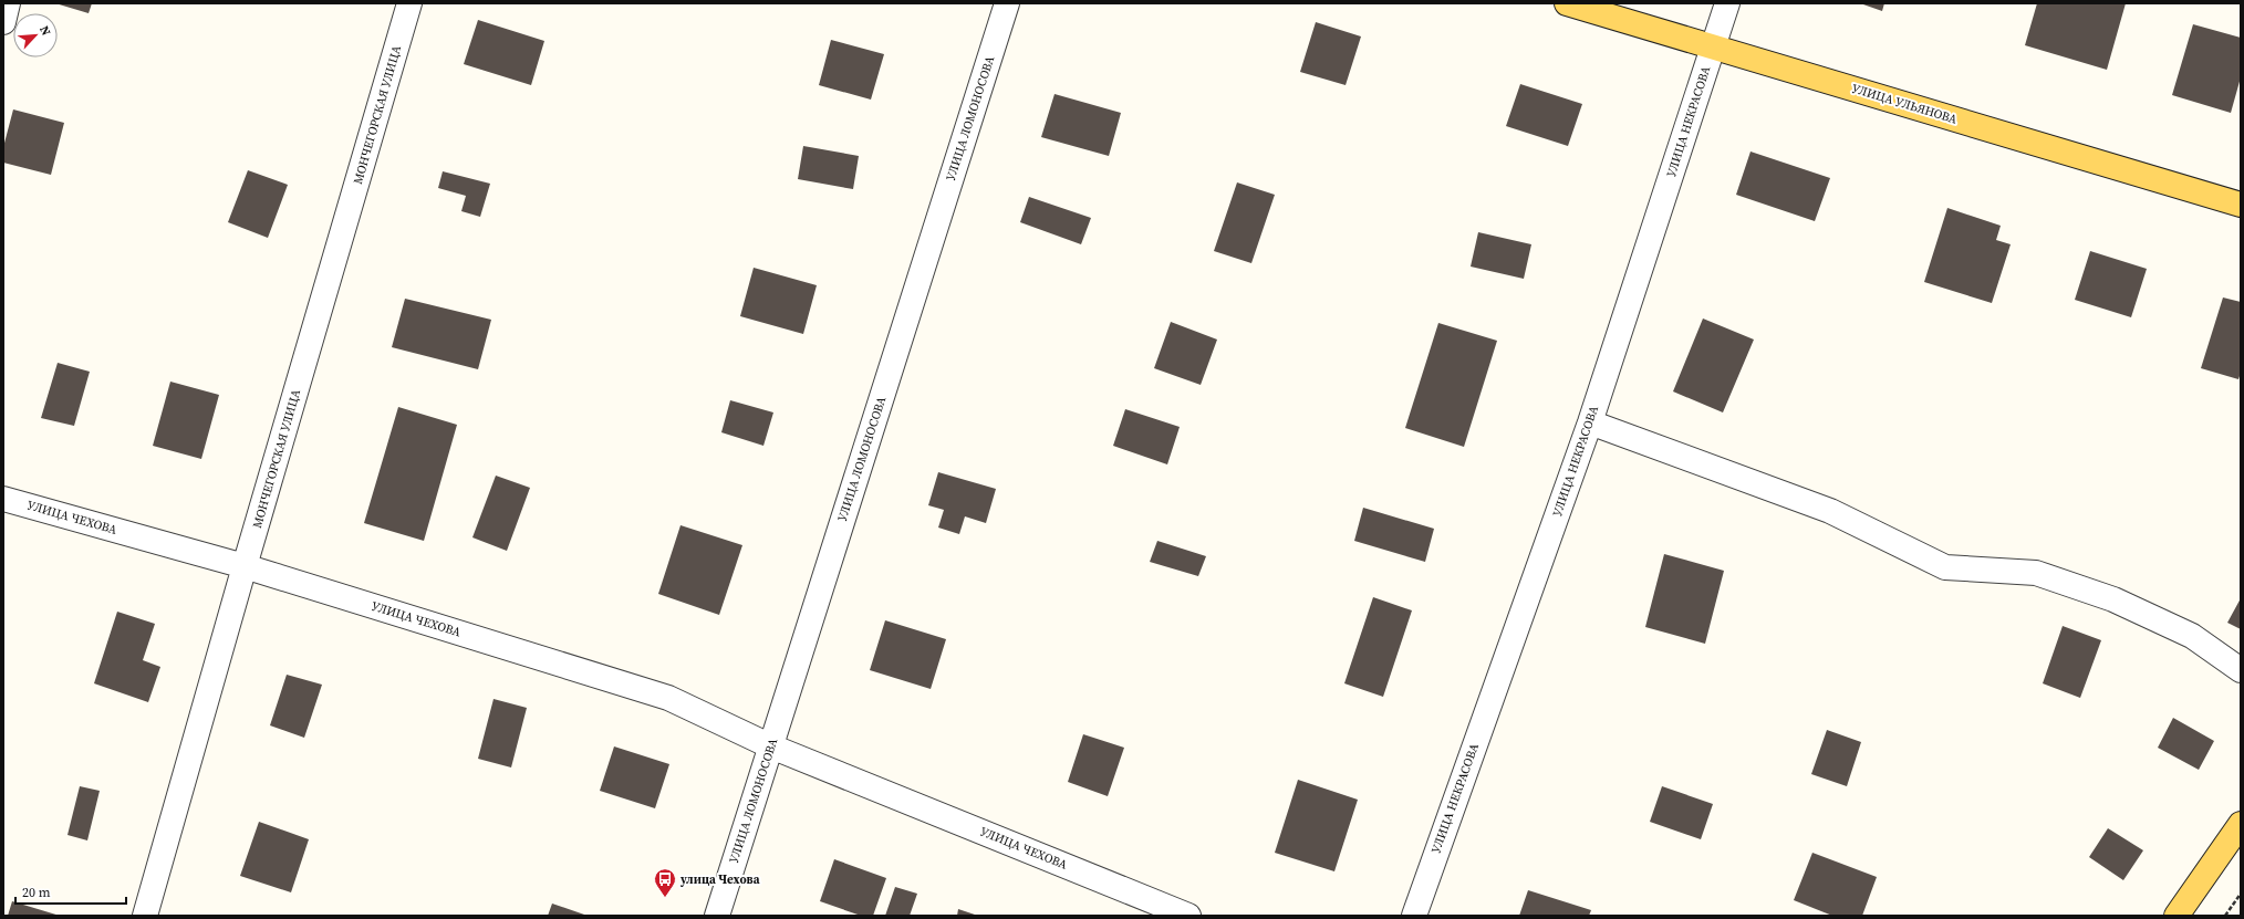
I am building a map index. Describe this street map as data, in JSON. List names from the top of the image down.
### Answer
{
  "streets": {
    "main road": ["УЛИЦА УЛЬЯНОВА"],
    "street": [
      "МОНЧЕГОРСКАЯ УЛИЦА",
      "УЛИЦА ЛОМОНОСОВА",
      "УЛИЦА НЕКРАСОВА",
      "УЛИЦА ЧЕХОВА"
    ]
  },
  "crossings": [
    ["УЛИЦА УЛЬЯНОВА", "УЛИЦА НЕКРАСОВА"],
    ["МОНЧЕГОРСКАЯ УЛИЦА", "УЛИЦА ЧЕХОВА"],
    ["УЛИЦА ЛОМОНОСОВА", "УЛИЦА ЧЕХОВА"]
  ],
  "places": {
    "bus stop": ["улица Чехова"]
  },
  "scale_bar": "20 m",
  "north": "top right"
}
